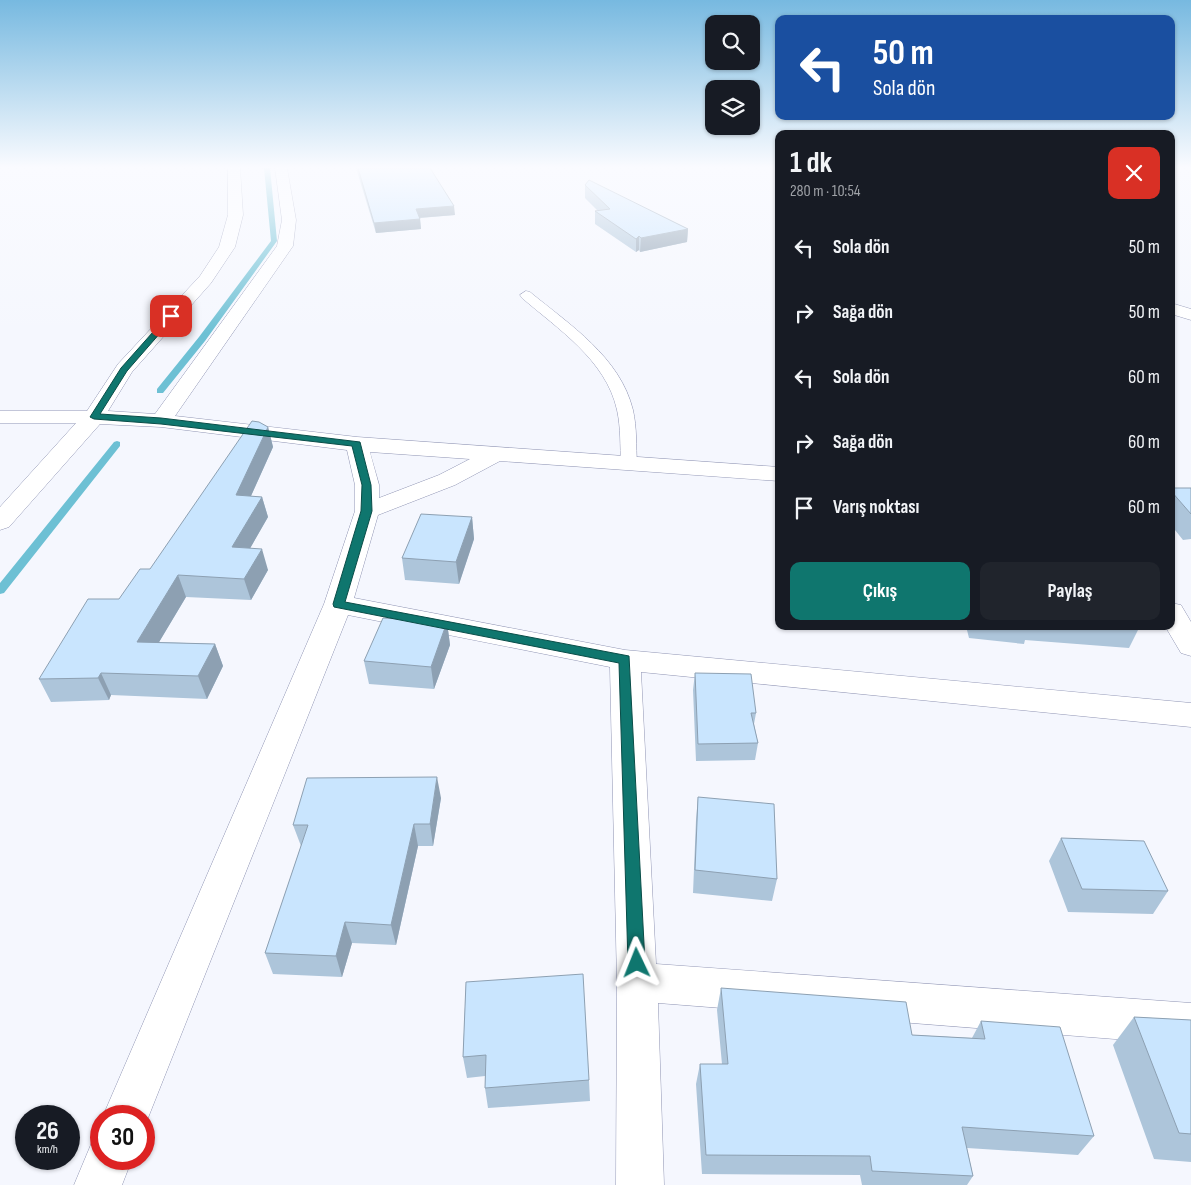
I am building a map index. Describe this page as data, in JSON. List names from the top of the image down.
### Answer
{
  "page": {
    "turn": ["50 m", "Sola dön"],
    "heading": ["1 dk", "280 m · 10:54"],
    "list": [
      {
        "name": "Sola dön",
        "value": "50 m"
      },
      {
        "name": "Sağa dön",
        "value": "50 m"
      },
      {
        "name": "Sola dön",
        "value": "60 m"
      },
      {
        "name": "Sağa dön",
        "value": "60 m"
      },
      {
        "name": "Varış noktası",
        "value": "60 m"
      }
    ],
    "buttons": ["Çıkış", "Paylaş"],
    "speed": "26 km/h",
    "limit": "30"
  }
}
